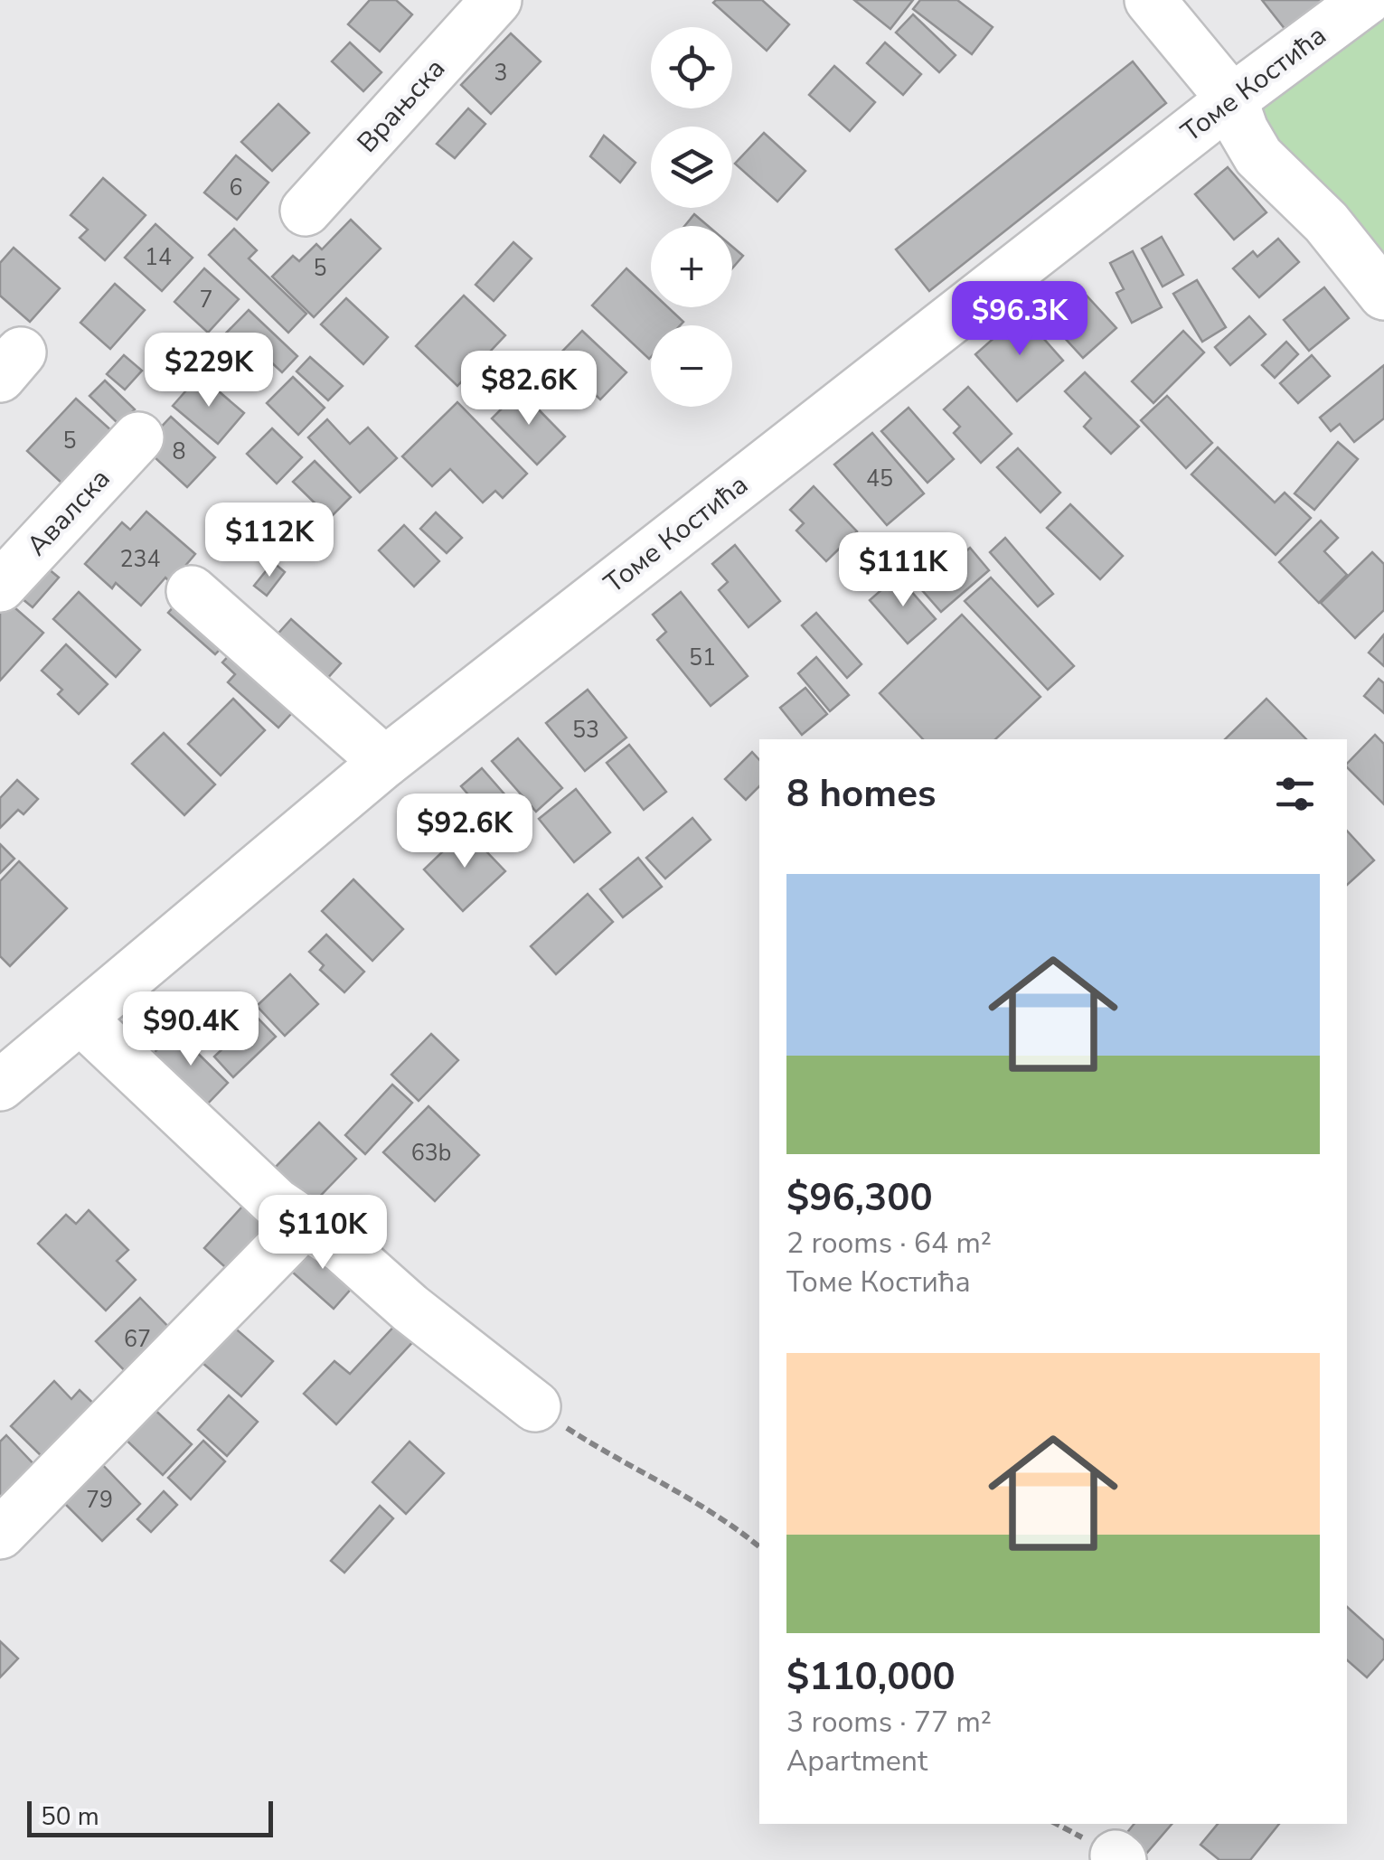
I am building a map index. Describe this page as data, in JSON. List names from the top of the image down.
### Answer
{
  "streets": {
    "street": ["Томе Костића", "Врањска", "Авалска"]
  },
  "house_numbers": [
    "3",
    "6",
    "14",
    "5",
    "7",
    "5",
    "8",
    "45",
    "234",
    "51",
    "53",
    "63b",
    "67",
    "79"
  ],
  "scale_bar": "50 m",
  "page": {
    "map_buttons": ["+", "−"],
    "price": [
      "$96.3K",
      "$229K",
      "$82.6K",
      "$112K",
      "$111K",
      "$92.6K",
      "$90.4K",
      "$110K"
    ],
    "heading": "8 homes",
    "list": [
      {
        "name": "$96,300",
        "note": "2 rooms · 64 m² · Томе Костића"
      },
      {
        "name": "$110,000",
        "note": "3 rooms · 77 m² · Apartment"
      }
    ],
    "scale": "50 m"
  }
}
